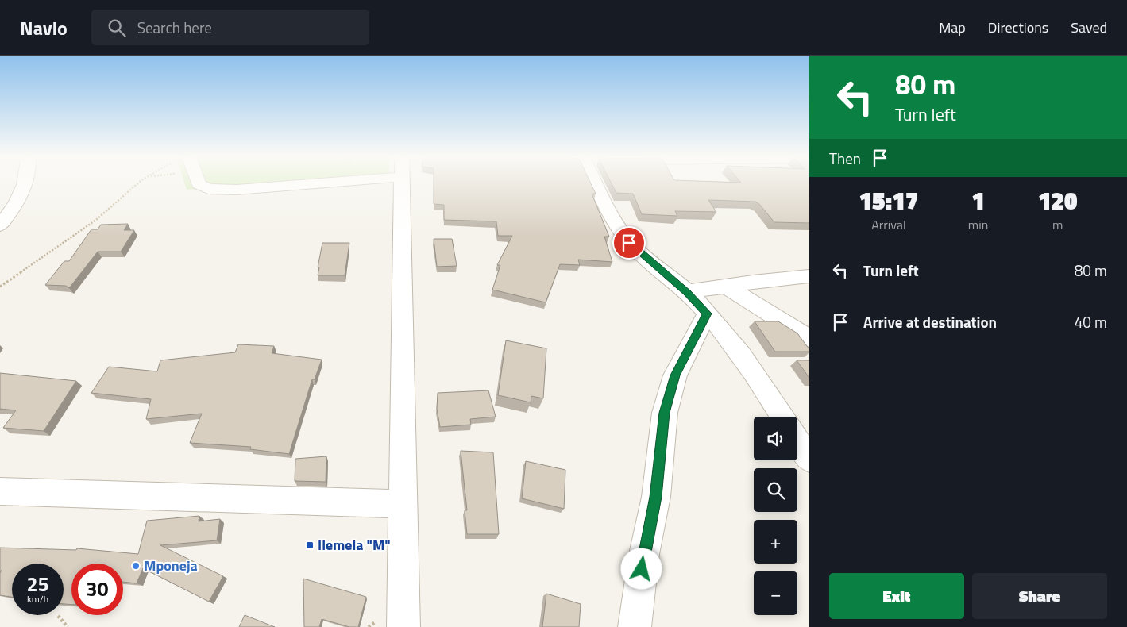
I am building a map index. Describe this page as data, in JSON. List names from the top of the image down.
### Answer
{
  "places": {
    "transit": ["Ilemela \"M\""],
    "other": ["Mponeja"]
  },
  "page": {
    "header": "Navio",
    "search": "Search here",
    "nav": ["Map", "Directions", "Saved"],
    "turn": ["80 m", "Turn left"],
    "then": "Then",
    "eta": [
      "15:17",
      "Arrival",
      "1",
      "min",
      "120",
      "m"
    ],
    "list": [
      {
        "name": "Turn left",
        "value": "80 m"
      },
      {
        "name": "Arrive at destination",
        "value": "40 m"
      }
    ],
    "map_buttons": ["+", "−"],
    "speed": "25 km/h",
    "limit": "30",
    "buttons": ["Exit", "Share"]
  }
}
